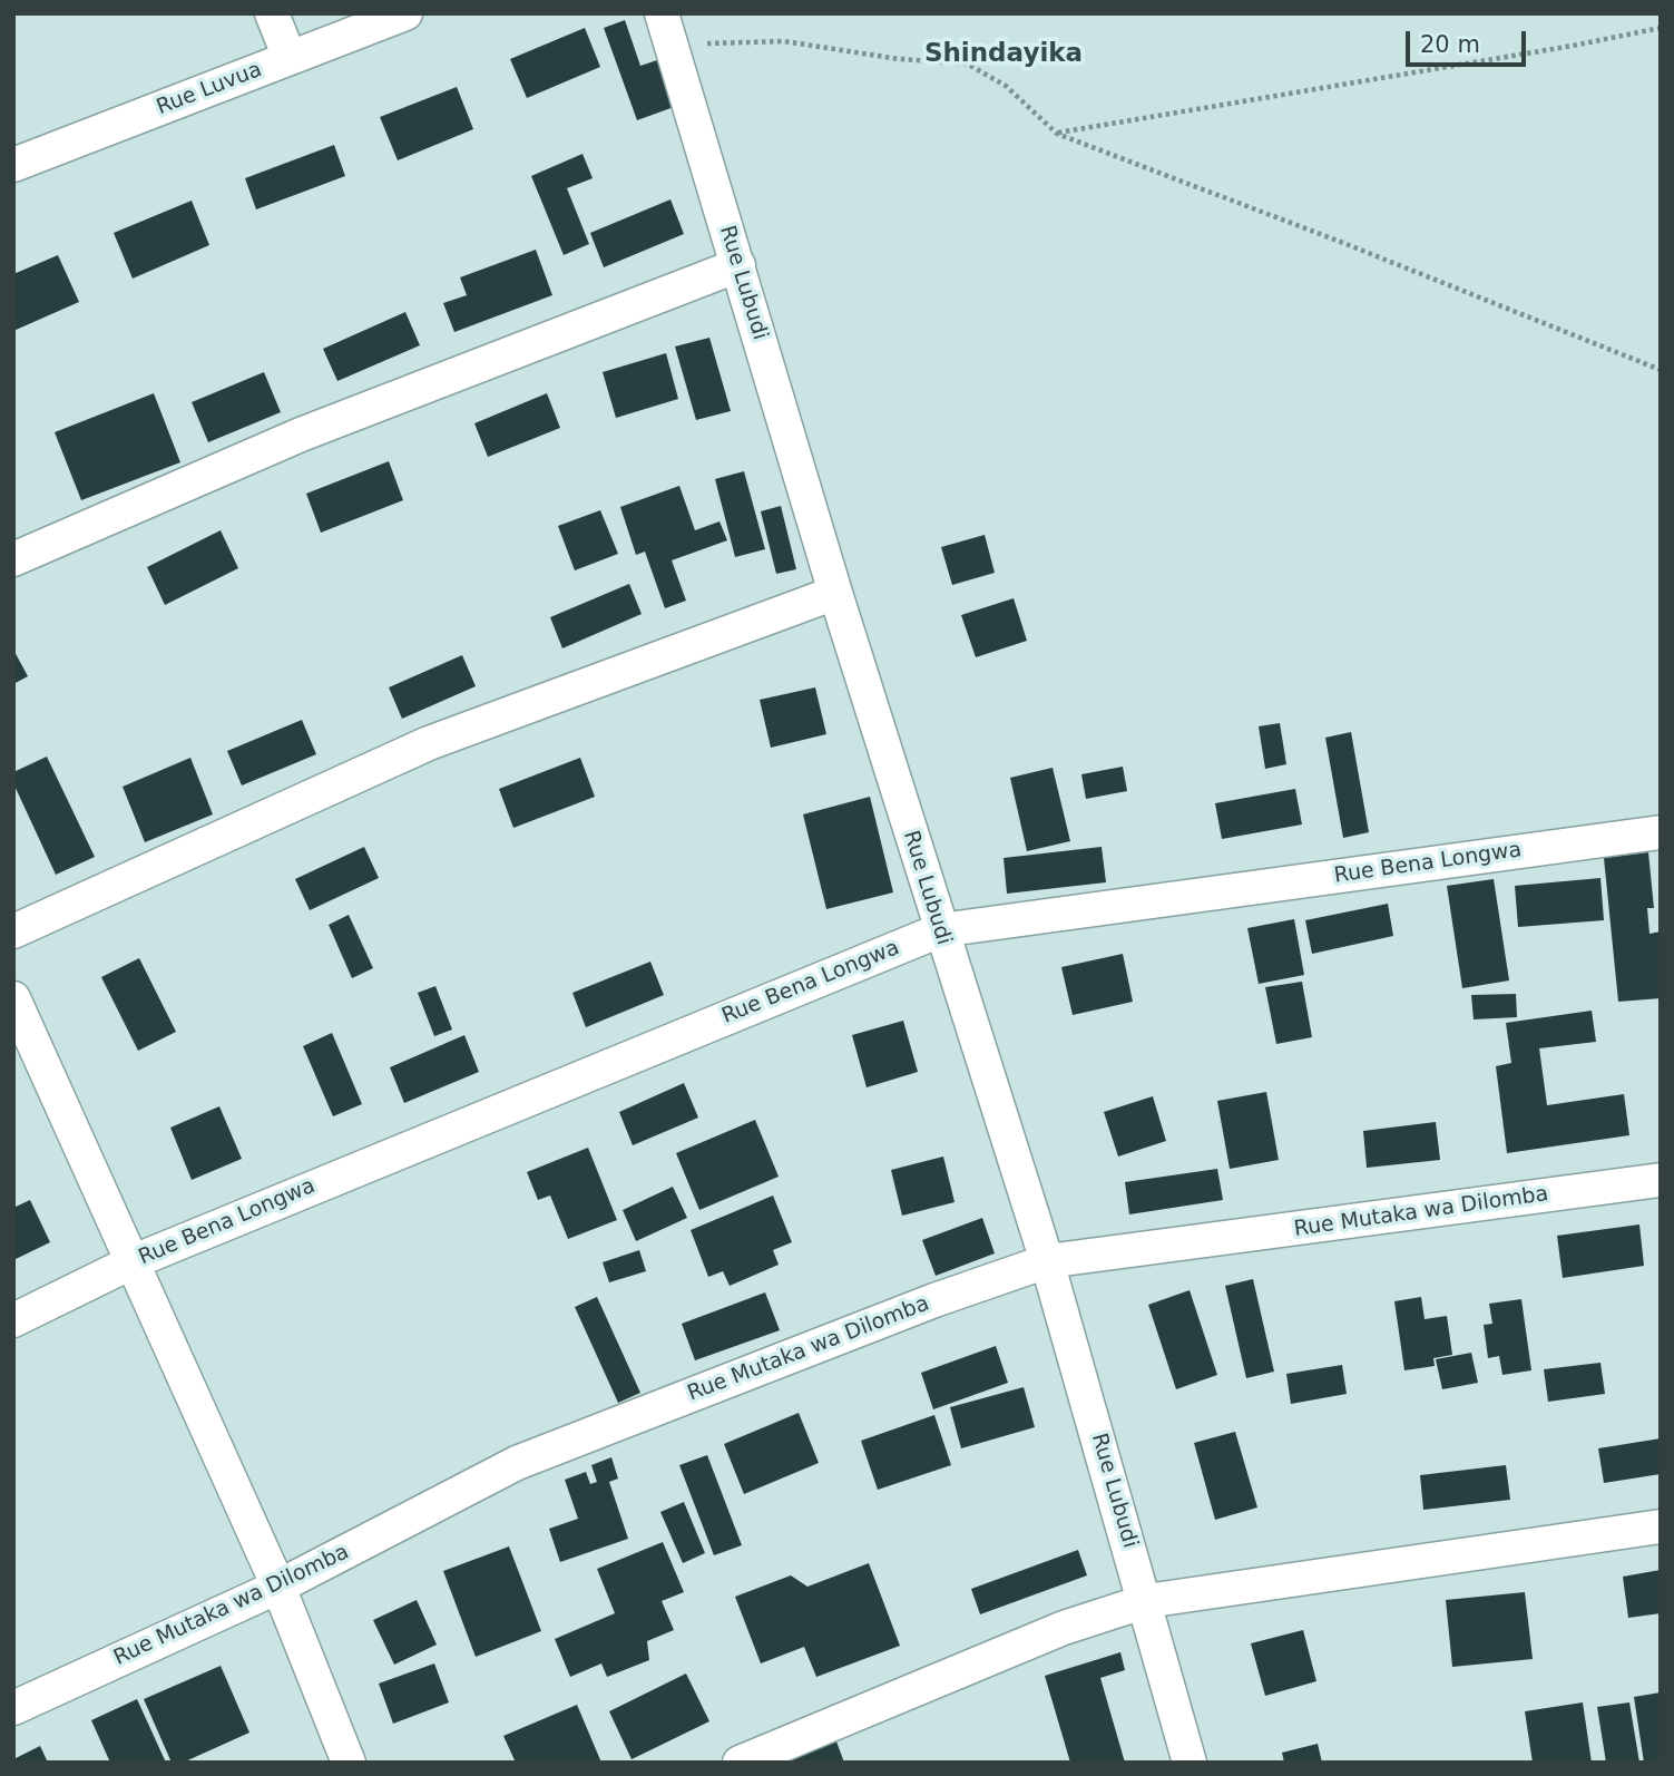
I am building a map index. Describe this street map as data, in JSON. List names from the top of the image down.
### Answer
{
  "streets": {
    "street": [
      "Rue Luvua",
      "Rue Lubudi",
      "Rue Bena Longwa",
      "Rue Mutaka wa Dilomba"
    ]
  },
  "crossings": [
    ["Rue Lubudi", "Rue Bena Longwa"],
    ["Rue Lubudi", "Rue Mutaka wa Dilomba"]
  ],
  "districts": ["Shindayika"],
  "scale_bar": "20 m"
}
